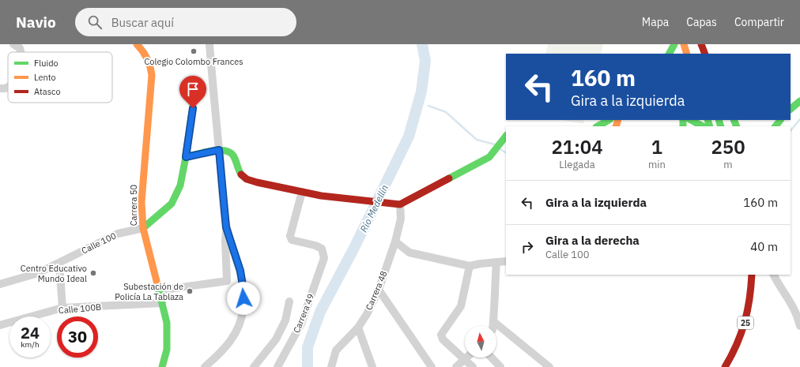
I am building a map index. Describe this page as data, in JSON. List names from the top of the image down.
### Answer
{
  "streets": {
    "main road": ["Carrera 50", "Calle 100", "25"],
    "street": ["Carrera 48", "Calle 100B", "Carrera 49"]
  },
  "crossings": [
    ["Carrera 50", "Calle 100"],
    ["Carrera 50", "Calle 100B"]
  ],
  "water": ["Río Medellín"],
  "places": ["Colegio Colombo Frances", "Centro Educativo Mundo Ideal", "Subestación de Policía La Tablaza"],
  "legend": ["Fluido", "Lento", "Atasco"],
  "north": "top",
  "page": {
    "header": "Navio",
    "search": "Buscar aquí",
    "nav": ["Mapa", "Capas", "Compartir"],
    "turn": ["160 m", "Gira a la izquierda"],
    "eta": [
      "21:04",
      "Llegada",
      "1",
      "min",
      "250",
      "m"
    ],
    "list": [
      {
        "name": "Gira a la izquierda",
        "value": "160 m"
      },
      {
        "name": "Gira a la derecha",
        "note": "Calle 100",
        "value": "40 m"
      }
    ],
    "speed": "24 km/h",
    "limit": "30"
  }
}
